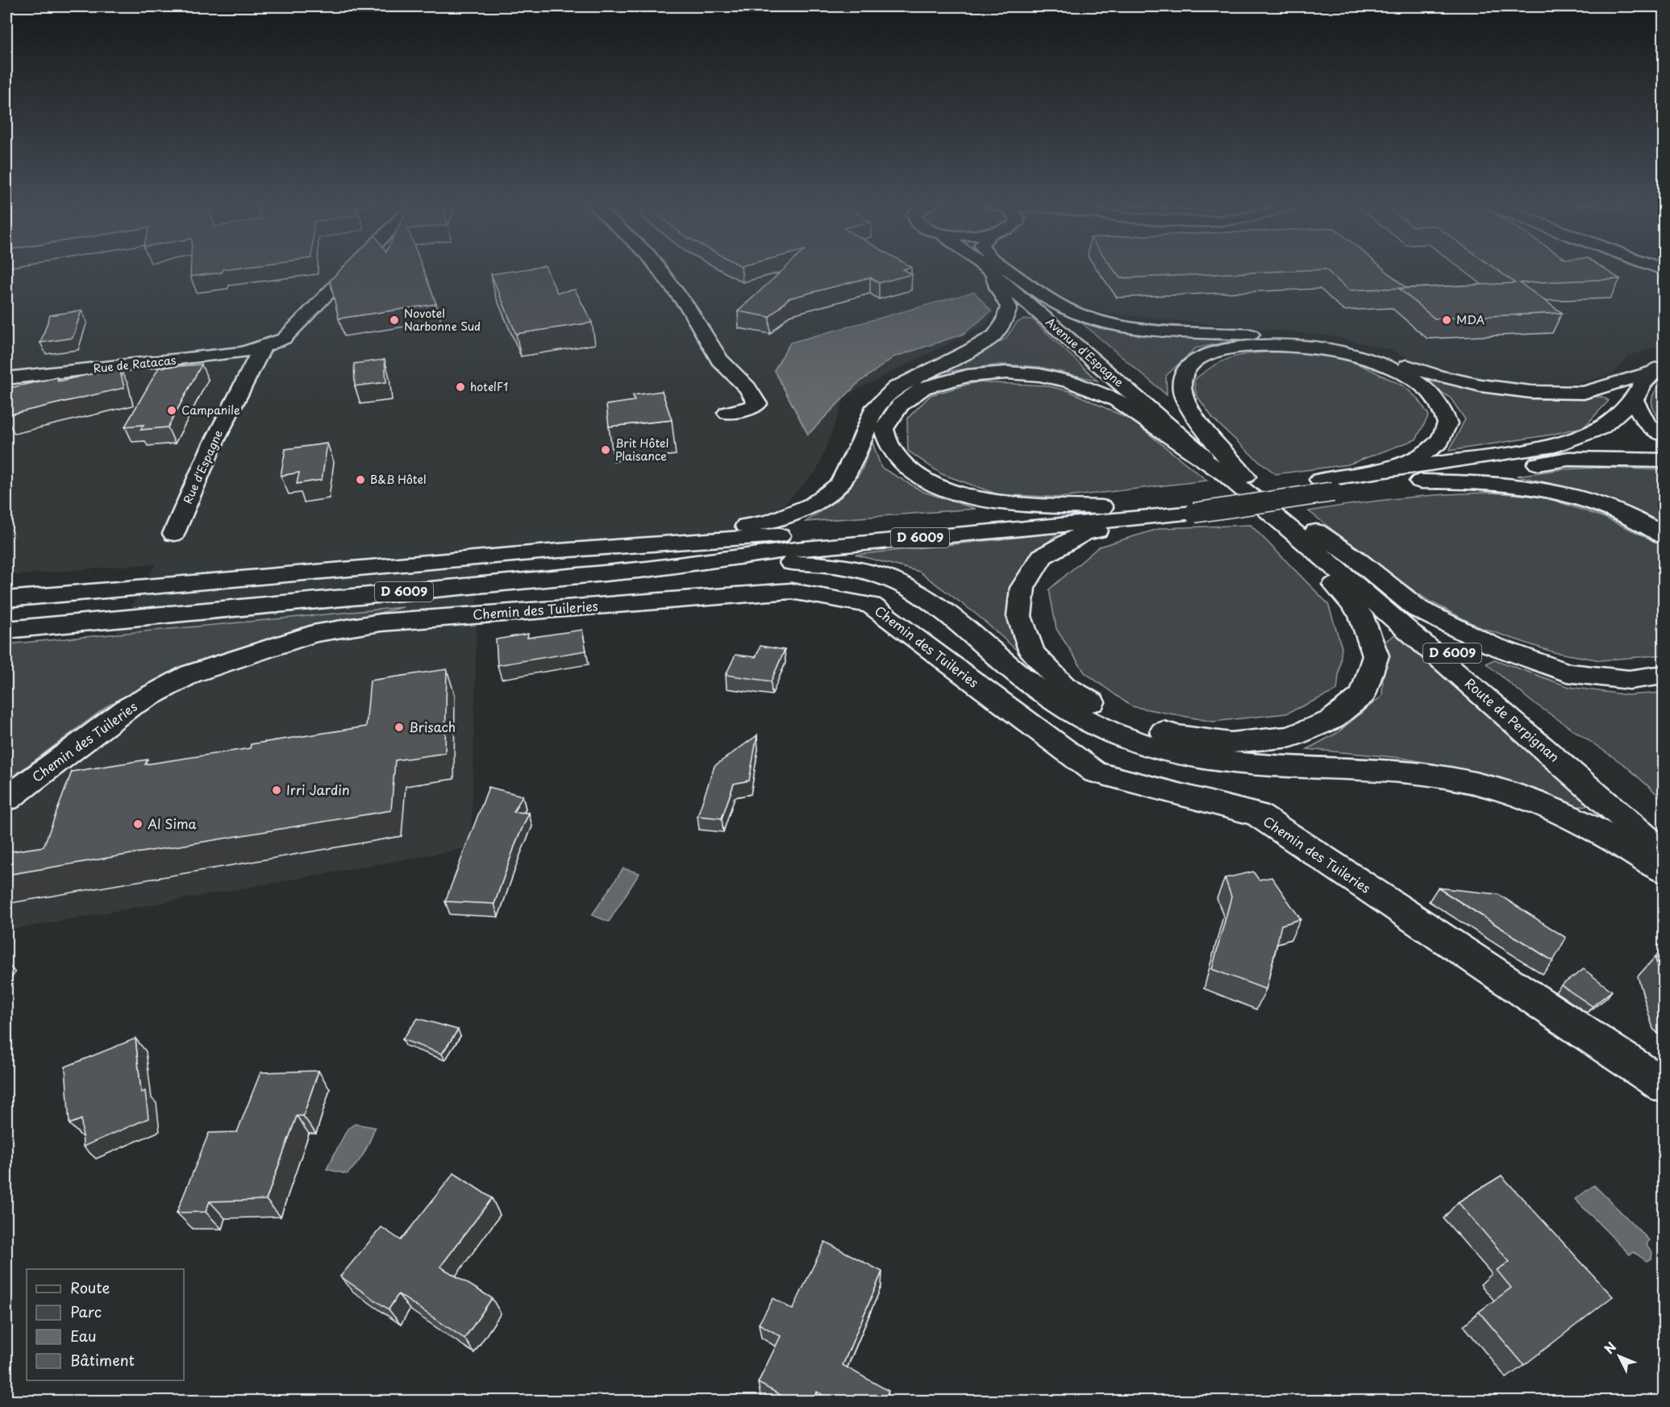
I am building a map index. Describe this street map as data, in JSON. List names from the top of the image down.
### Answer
{
  "streets": {
    "main road": [
      "Avenue d'Espagne",
      "Rue de Ratacas",
      "Rue d'Espagne",
      "D 6009",
      "Chemin des Tuileries",
      "Route de Perpignan"
    ]
  },
  "crossings": [
    ["Avenue d'Espagne", "D 6009"],
    ["Avenue d'Espagne", "Route de Perpignan"],
    ["Rue de Ratacas", "Rue d'Espagne"],
    ["D 6009", "Route de Perpignan"]
  ],
  "places": [
    "Novotel Narbonne Sud",
    "MDA",
    "hotelF1",
    "Campanile",
    "Brit Hôtel Plaisance",
    "B&B Hôtel",
    "Brisach",
    "Irri Jardin",
    "Al Sima"
  ],
  "legend": [
    "Route",
    "Parc",
    "Eau",
    "Bâtiment"
  ],
  "north": "top left"
}
